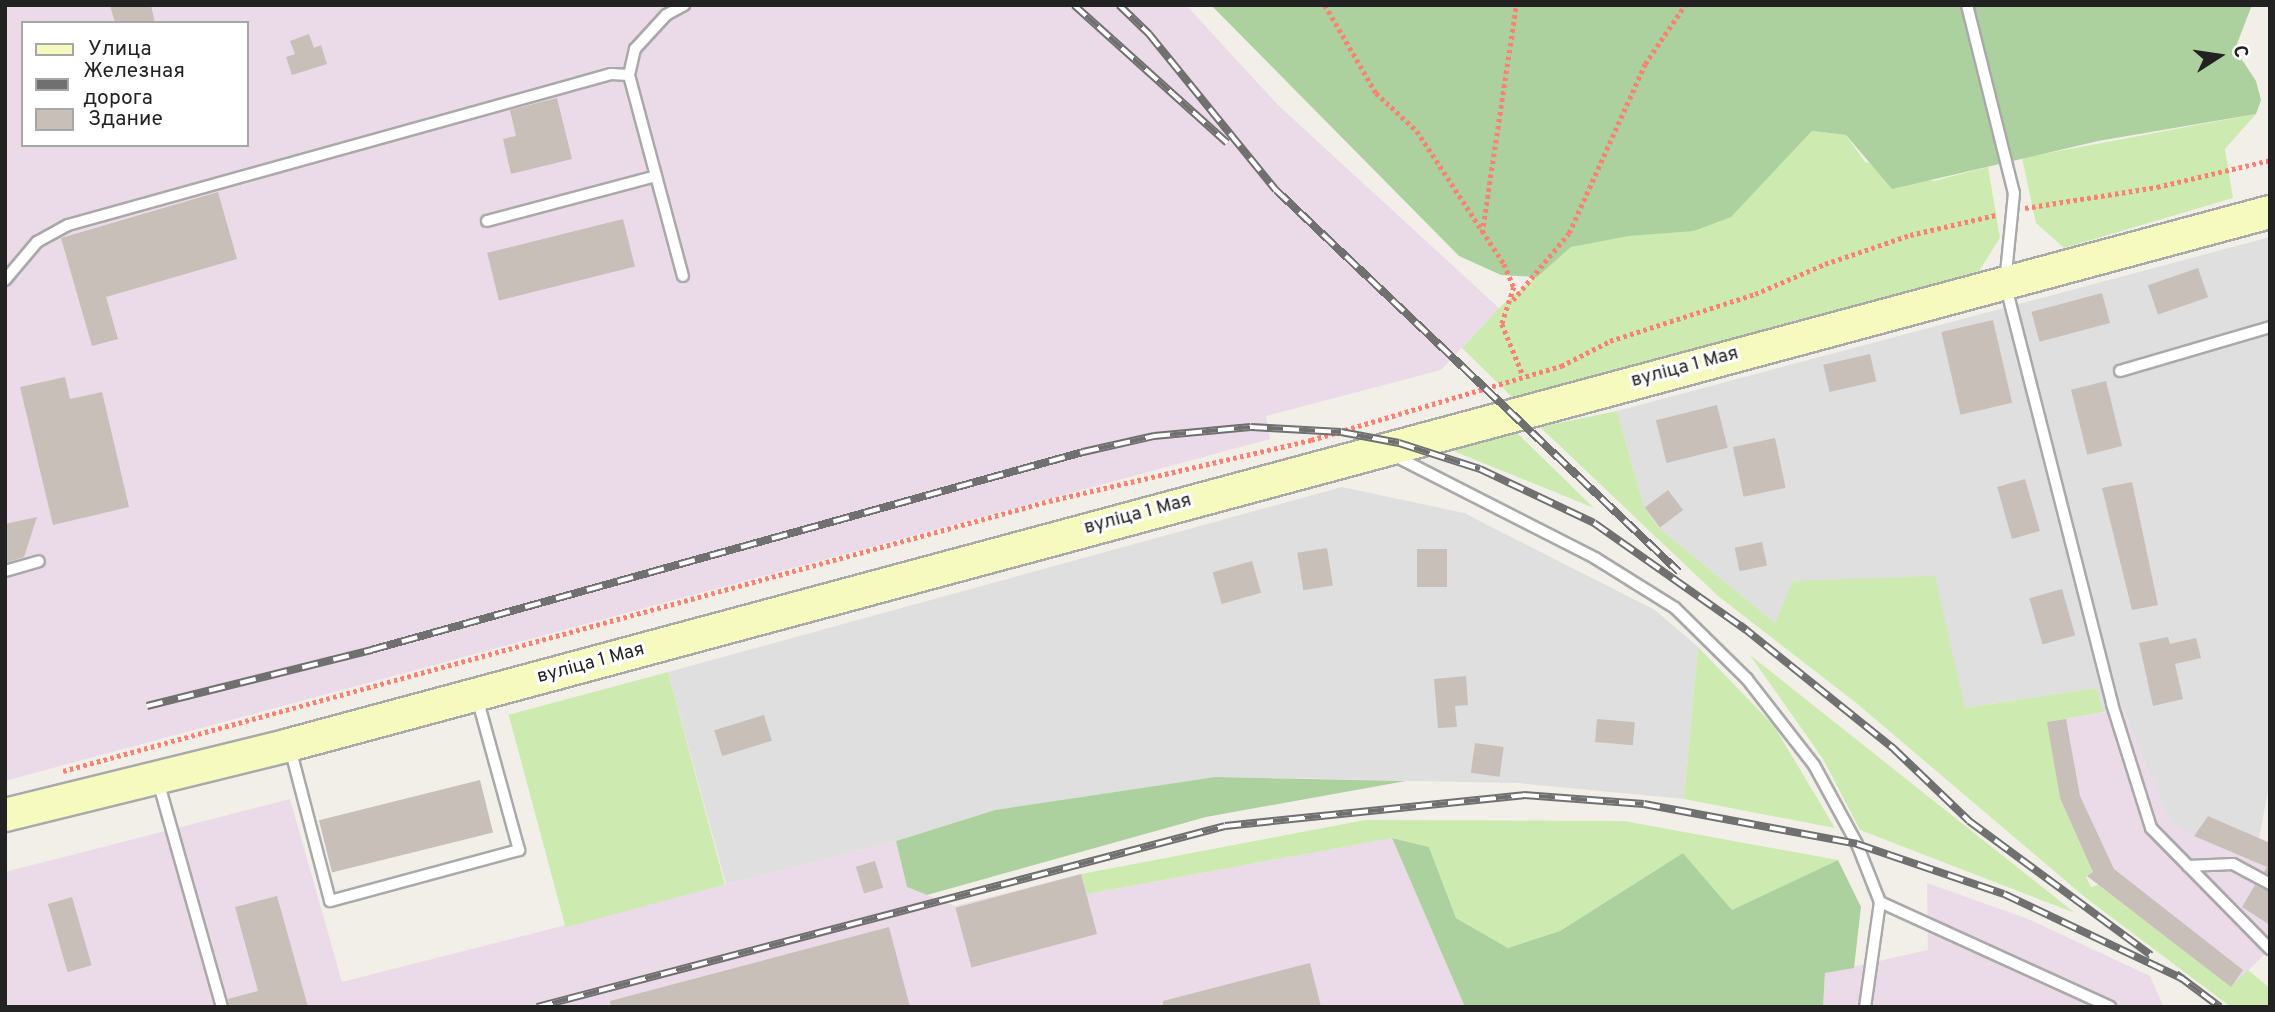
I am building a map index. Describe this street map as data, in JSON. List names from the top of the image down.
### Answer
{
  "streets": {
    "street": ["вуліца 1 Мая"]
  },
  "legend": ["Улица", "Железная дорога", "Здание"],
  "north": "right"
}
